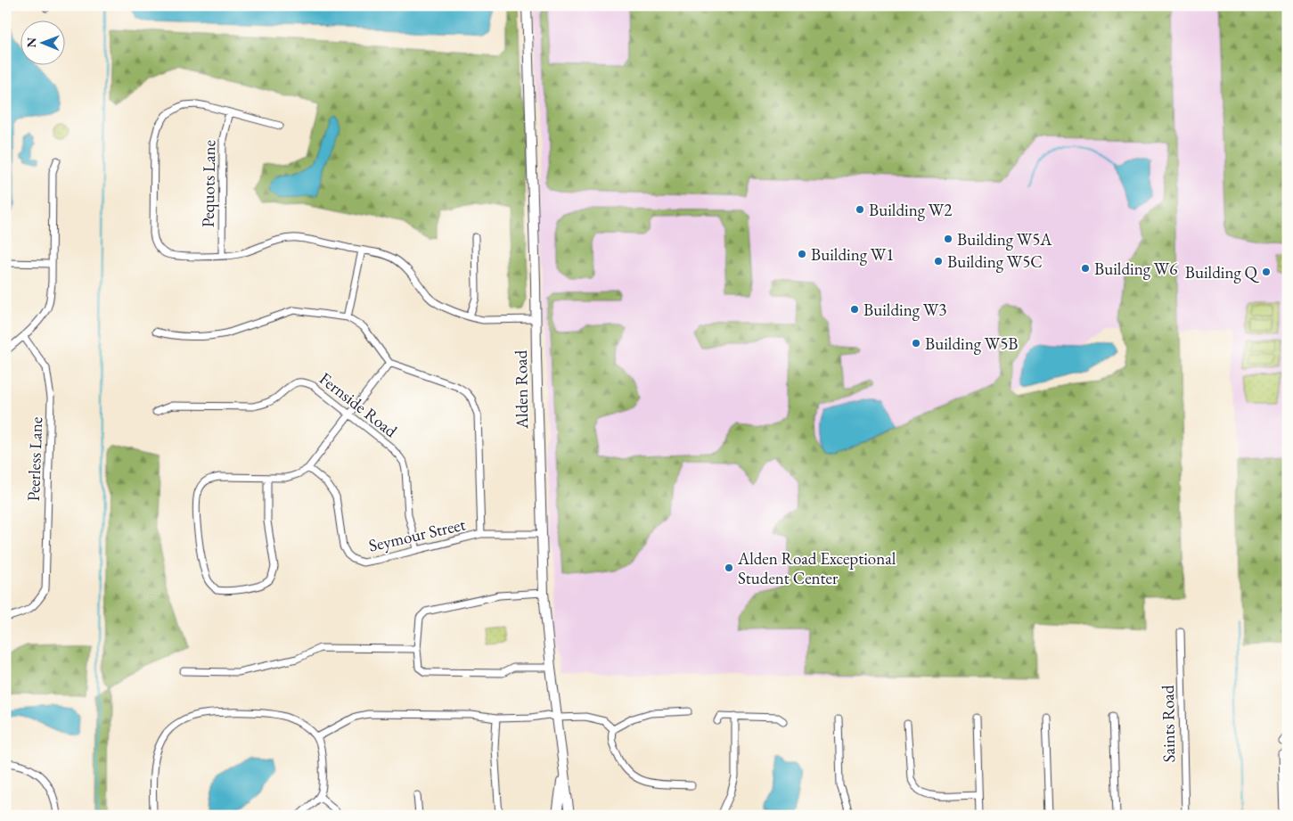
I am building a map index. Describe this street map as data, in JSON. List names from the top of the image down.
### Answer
{
  "streets": {
    "street": [
      "Pequots Lane",
      "Alden Road",
      "Fernside Road",
      "Peerless Lane",
      "Seymour Street",
      "Saints Road"
    ]
  },
  "crossings": [
    ["Alden Road", "Seymour Street"],
    ["Fernside Road", "Seymour Street"]
  ],
  "places": [
    "Building W2",
    "Building W5A",
    "Building W1",
    "Building W5C",
    "Building W6",
    "Building Q",
    "Building W3",
    "Building W5B",
    "Alden Road Exceptional Student Center"
  ],
  "north": "left"
}
